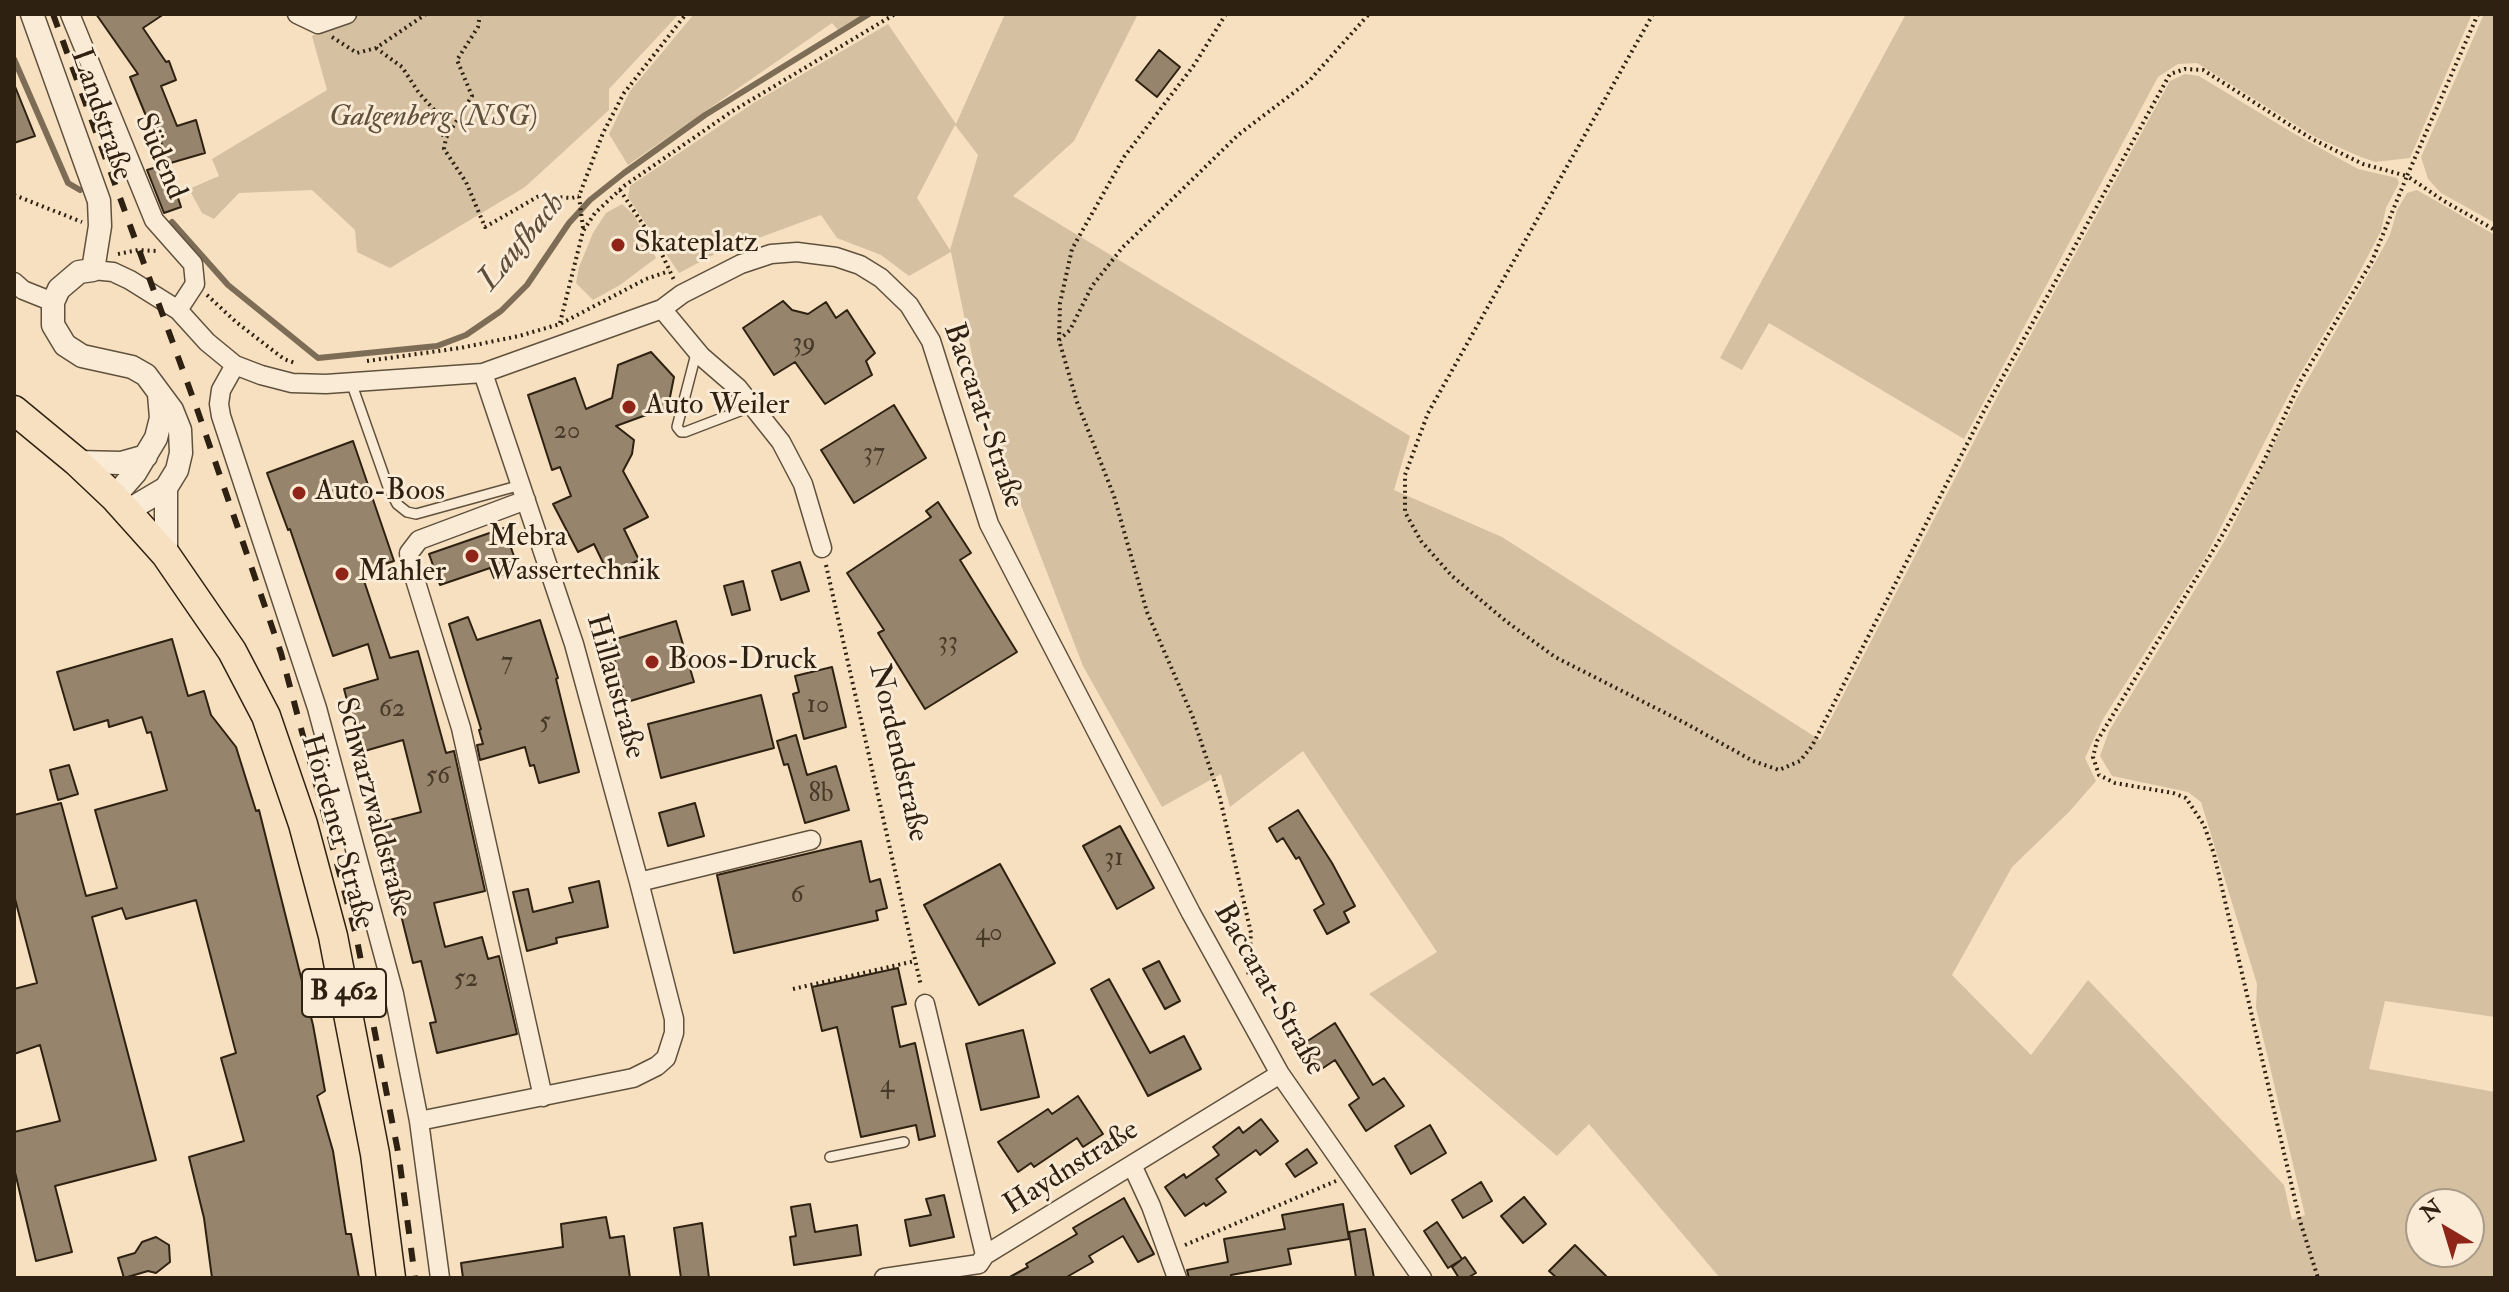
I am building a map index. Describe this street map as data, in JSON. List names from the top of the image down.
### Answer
{
  "streets": {
    "main road": ["Hördener Straße", "B 462"],
    "street": [
      "Landstraße",
      "Südend",
      "Baccarat-Straße",
      "Hillaustraße",
      "Schwarzwaldstraße",
      "Haydnstraße"
    ],
    "path": ["Nordendstraße"]
  },
  "crossings": [
    ["Landstraße", "Baccarat-Straße"],
    ["Baccarat-Straße", "Hillaustraße"],
    ["Baccarat-Straße", "Schwarzwaldstraße"],
    ["Baccarat-Straße", "Haydnstraße"],
    ["Hillaustraße", "Schwarzwaldstraße"],
    ["Hördener Straße", "B 462"]
  ],
  "water": ["Laufbach"],
  "parks": ["Galgenberg (NSG)"],
  "places": [
    "Skateplatz",
    "Auto Weiler",
    "Auto-Boos",
    "Mebra Wassertechnik",
    "Mahler",
    "Boos-Druck"
  ],
  "house_numbers": [
    "39",
    "20",
    "37",
    "33",
    "7",
    "10",
    "62",
    "5",
    "56",
    "8b",
    "31",
    "6",
    "40",
    "52",
    "4"
  ],
  "north": "top left"
}
